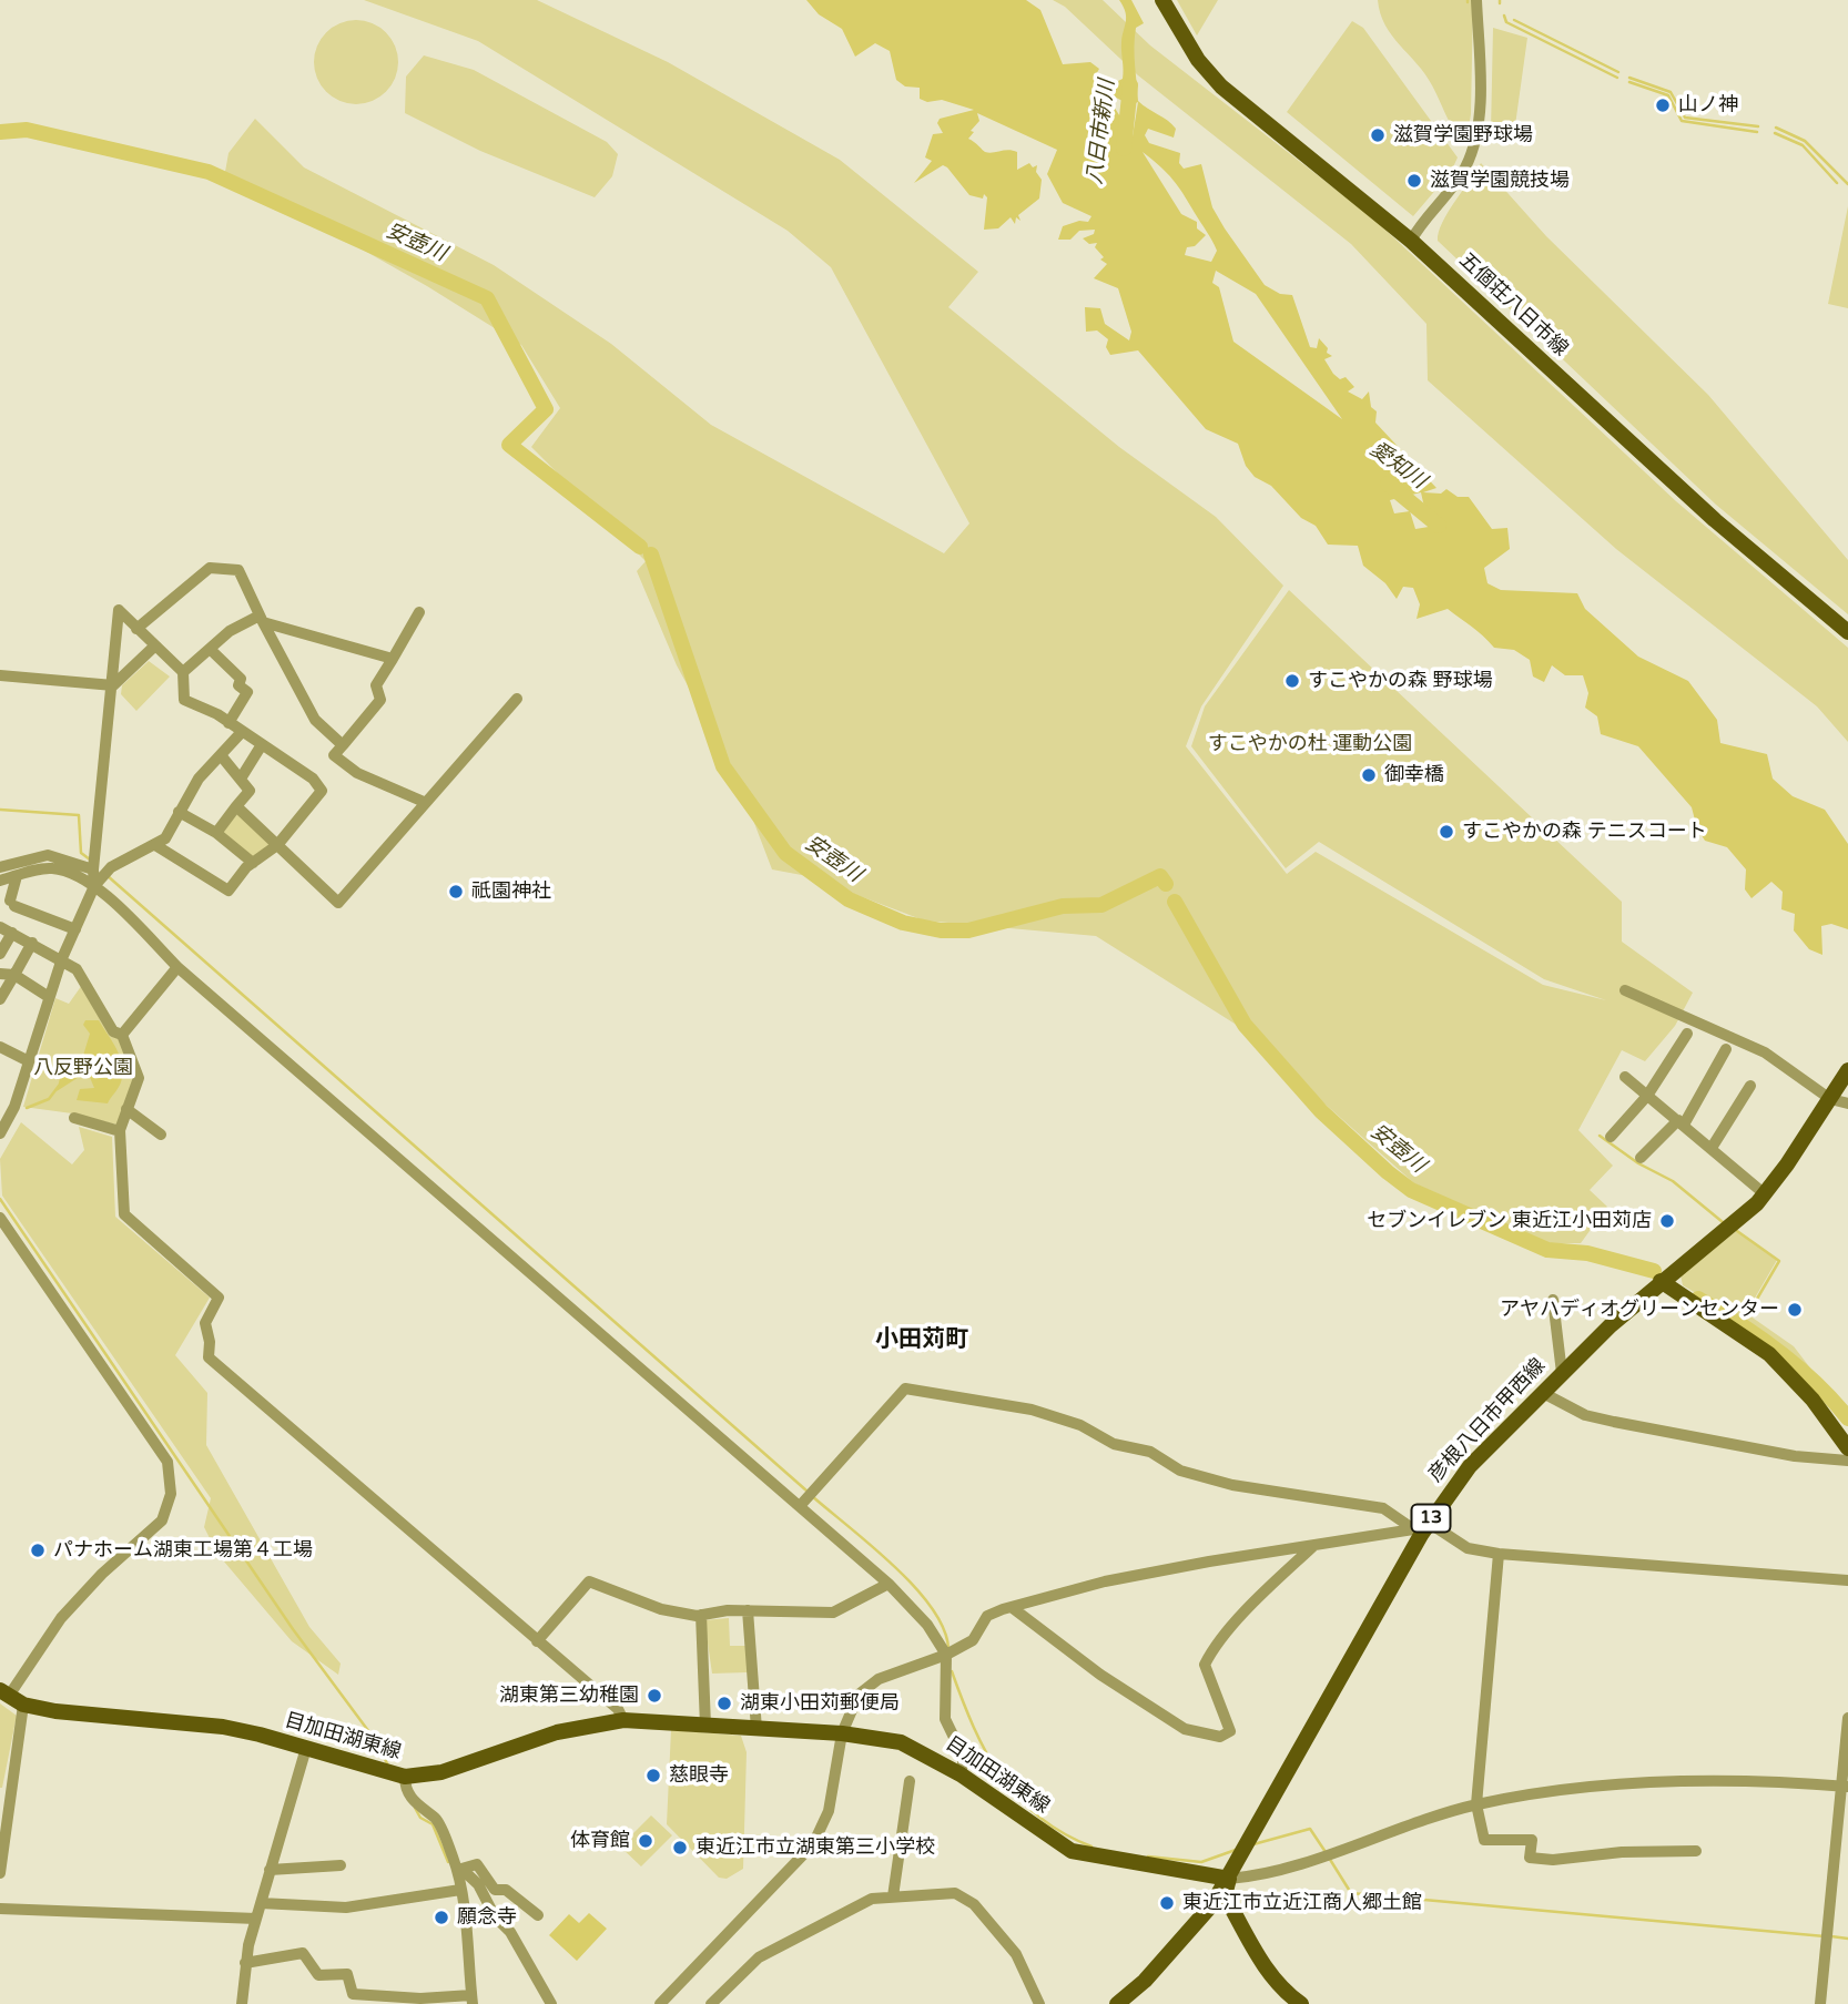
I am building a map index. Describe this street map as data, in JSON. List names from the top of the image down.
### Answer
{
  "streets": {
    "main road": [
      "五個荘八日市線",
      "彦根八日市甲西線",
      "13",
      "目加田湖東線"
    ]
  },
  "crossings": [
    ["彦根八日市甲西線", "目加田湖東線"]
  ],
  "districts": ["小田苅町"],
  "water": ["八日市新川", "安壺川", "愛知川"],
  "parks": ["すこやかの杜 運動公園", "八反野公園"],
  "places": [
    "山ノ神",
    "滋賀学園野球場",
    "滋賀学園競技場",
    "すこやかの森 野球場",
    "御幸橋",
    "すこやかの森 テニスコート",
    "祇園神社",
    "セブンイレブン 東近江小田苅店",
    "アヤハディオグリーンセンター",
    "パナホーム湖東工場第４工場",
    "湖東第三幼稚園",
    "湖東小田苅郵便局",
    "慈眼寺",
    "体育館",
    "東近江市立湖東第三小学校",
    "東近江市立近江商人郷土館",
    "願念寺"
  ]
}
